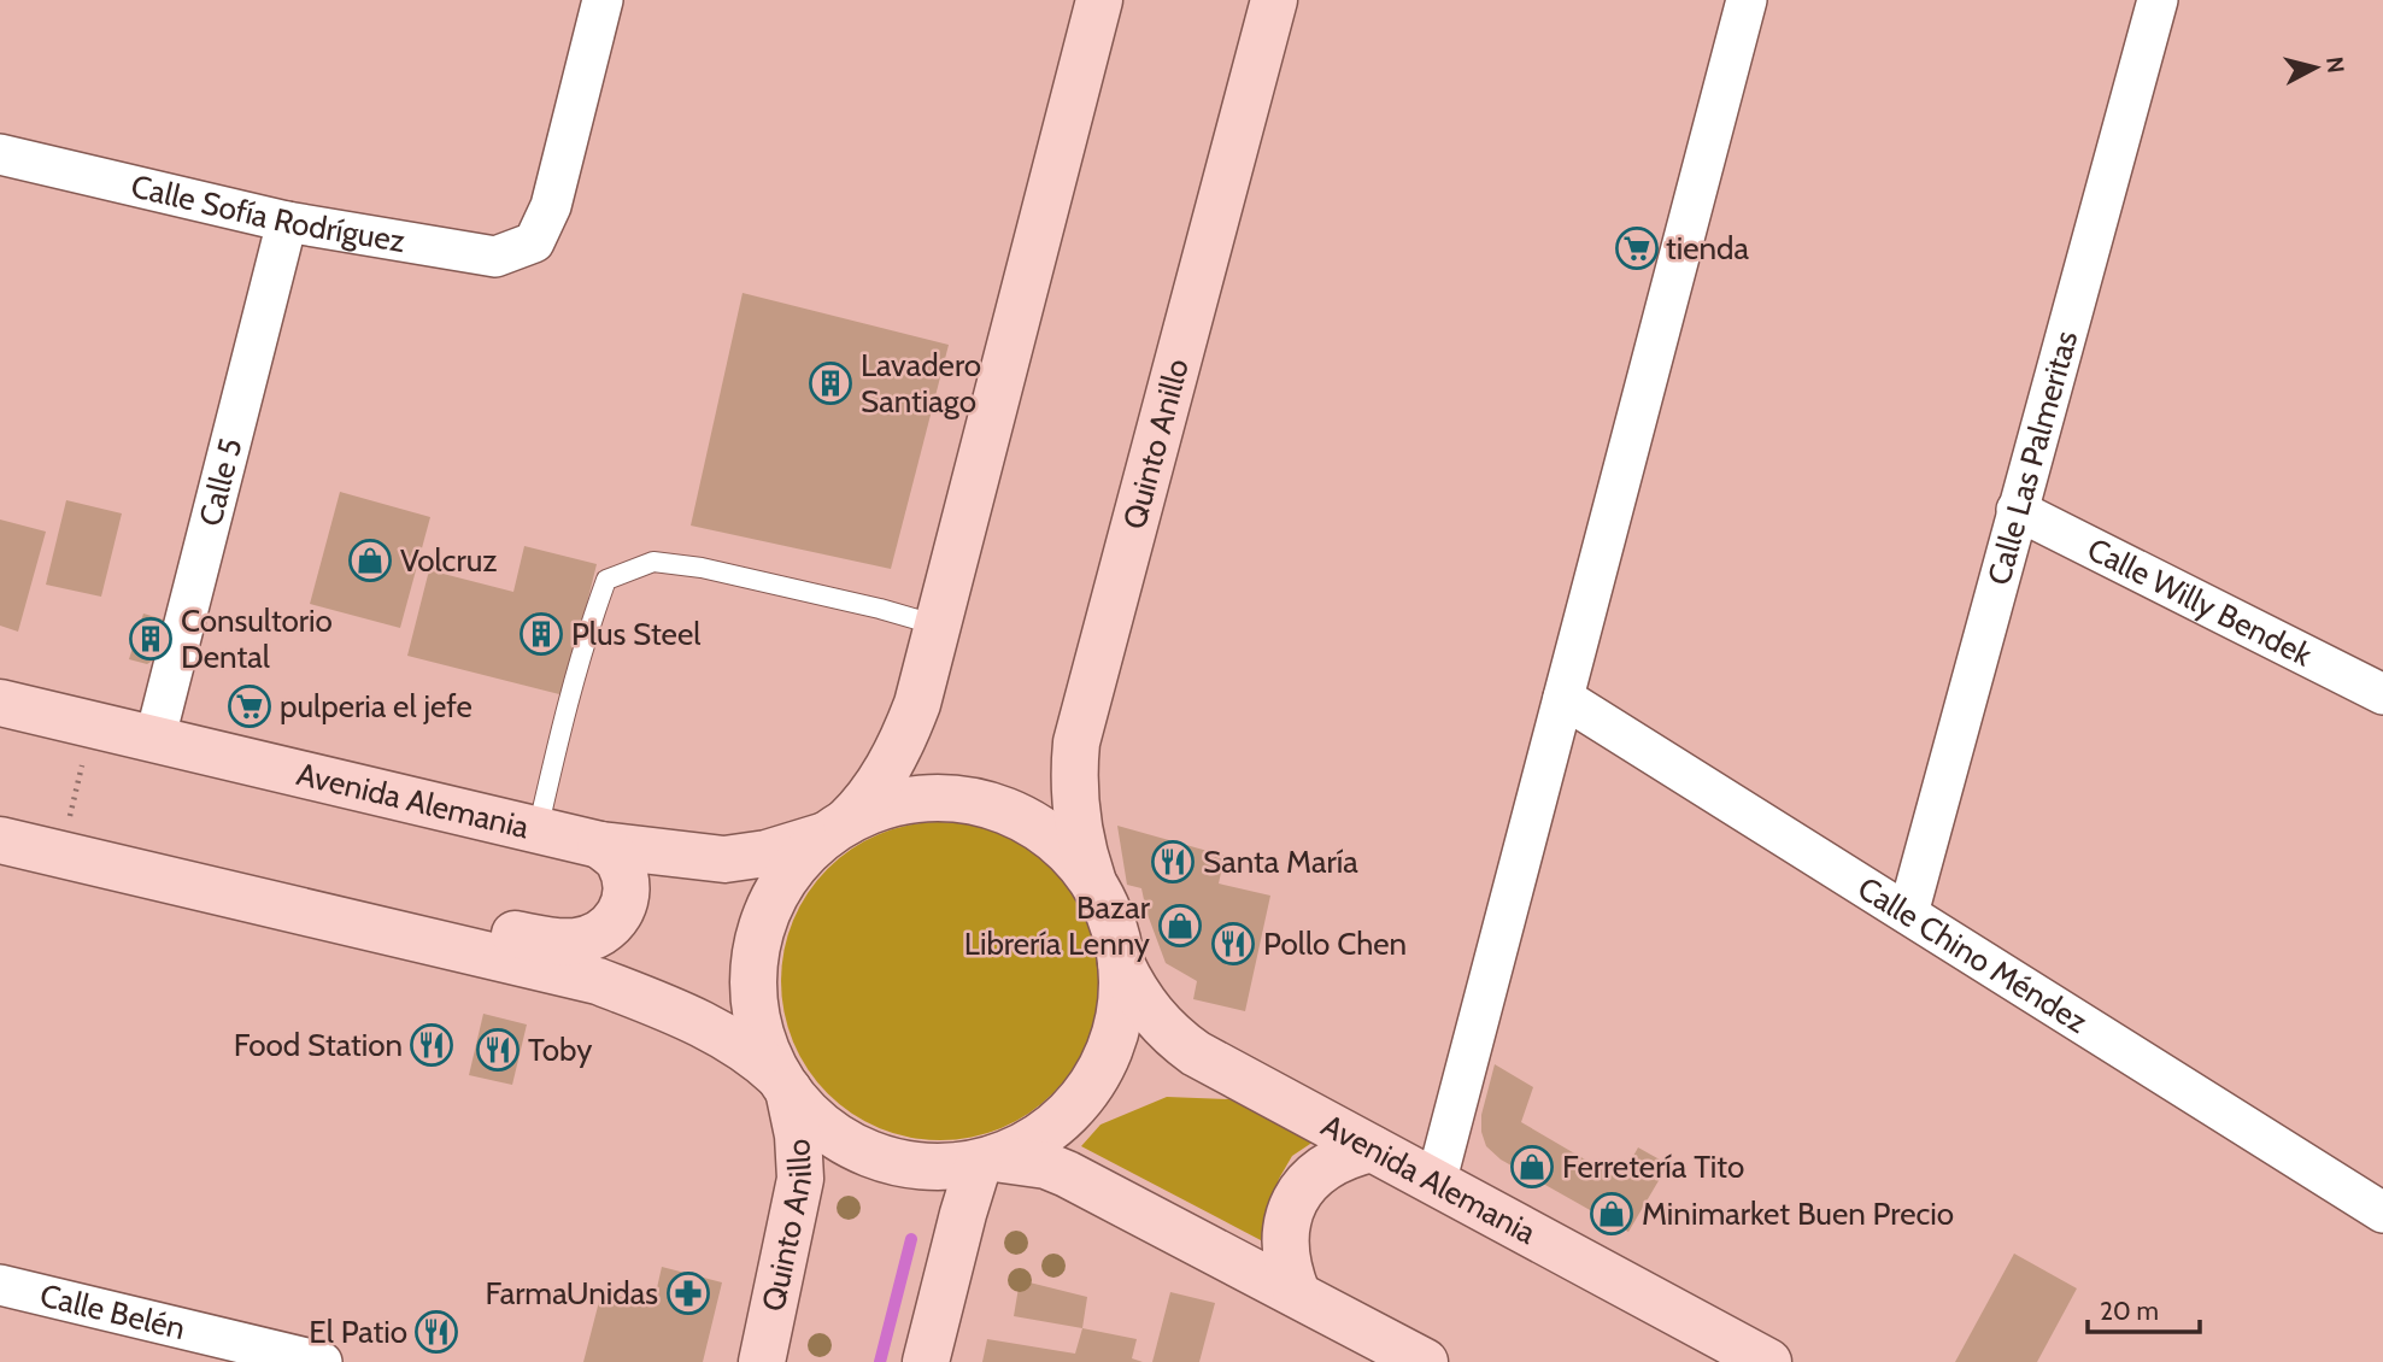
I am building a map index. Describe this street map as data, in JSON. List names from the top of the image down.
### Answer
{
  "streets": {
    "main road": ["Quinto Anillo", "Avenida Alemania"],
    "street": [
      "Calle Sofía Rodríguez",
      "Calle Las Palmeritas",
      "Calle 5",
      "Calle Willy Bendek",
      "Calle Chino Méndez",
      "Calle Belén"
    ]
  },
  "crossings": [
    ["Calle Sofía Rodríguez", "Calle 5"],
    ["Quinto Anillo", "Avenida Alemania"],
    ["Calle Las Palmeritas", "Calle Willy Bendek"],
    ["Calle Las Palmeritas", "Calle Chino Méndez"],
    ["Calle 5", "Avenida Alemania"]
  ],
  "places": {
    "supermarket": ["tienda", "pulperia el jefe"],
    "building": ["Lavadero Santiago", "Plus Steel", "Consultorio Dental"],
    "shop": [
      "Volcruz",
      "Bazar Librería Lenny",
      "Ferretería Tito",
      "Minimarket Buen Precio"
    ],
    "restaurant": [
      "Santa María",
      "Pollo Chen",
      "Food Station",
      "Toby",
      "El Patio"
    ],
    "pharmacy": ["FarmaUnidas"]
  },
  "scale_bar": "20 m",
  "north": "right"
}
